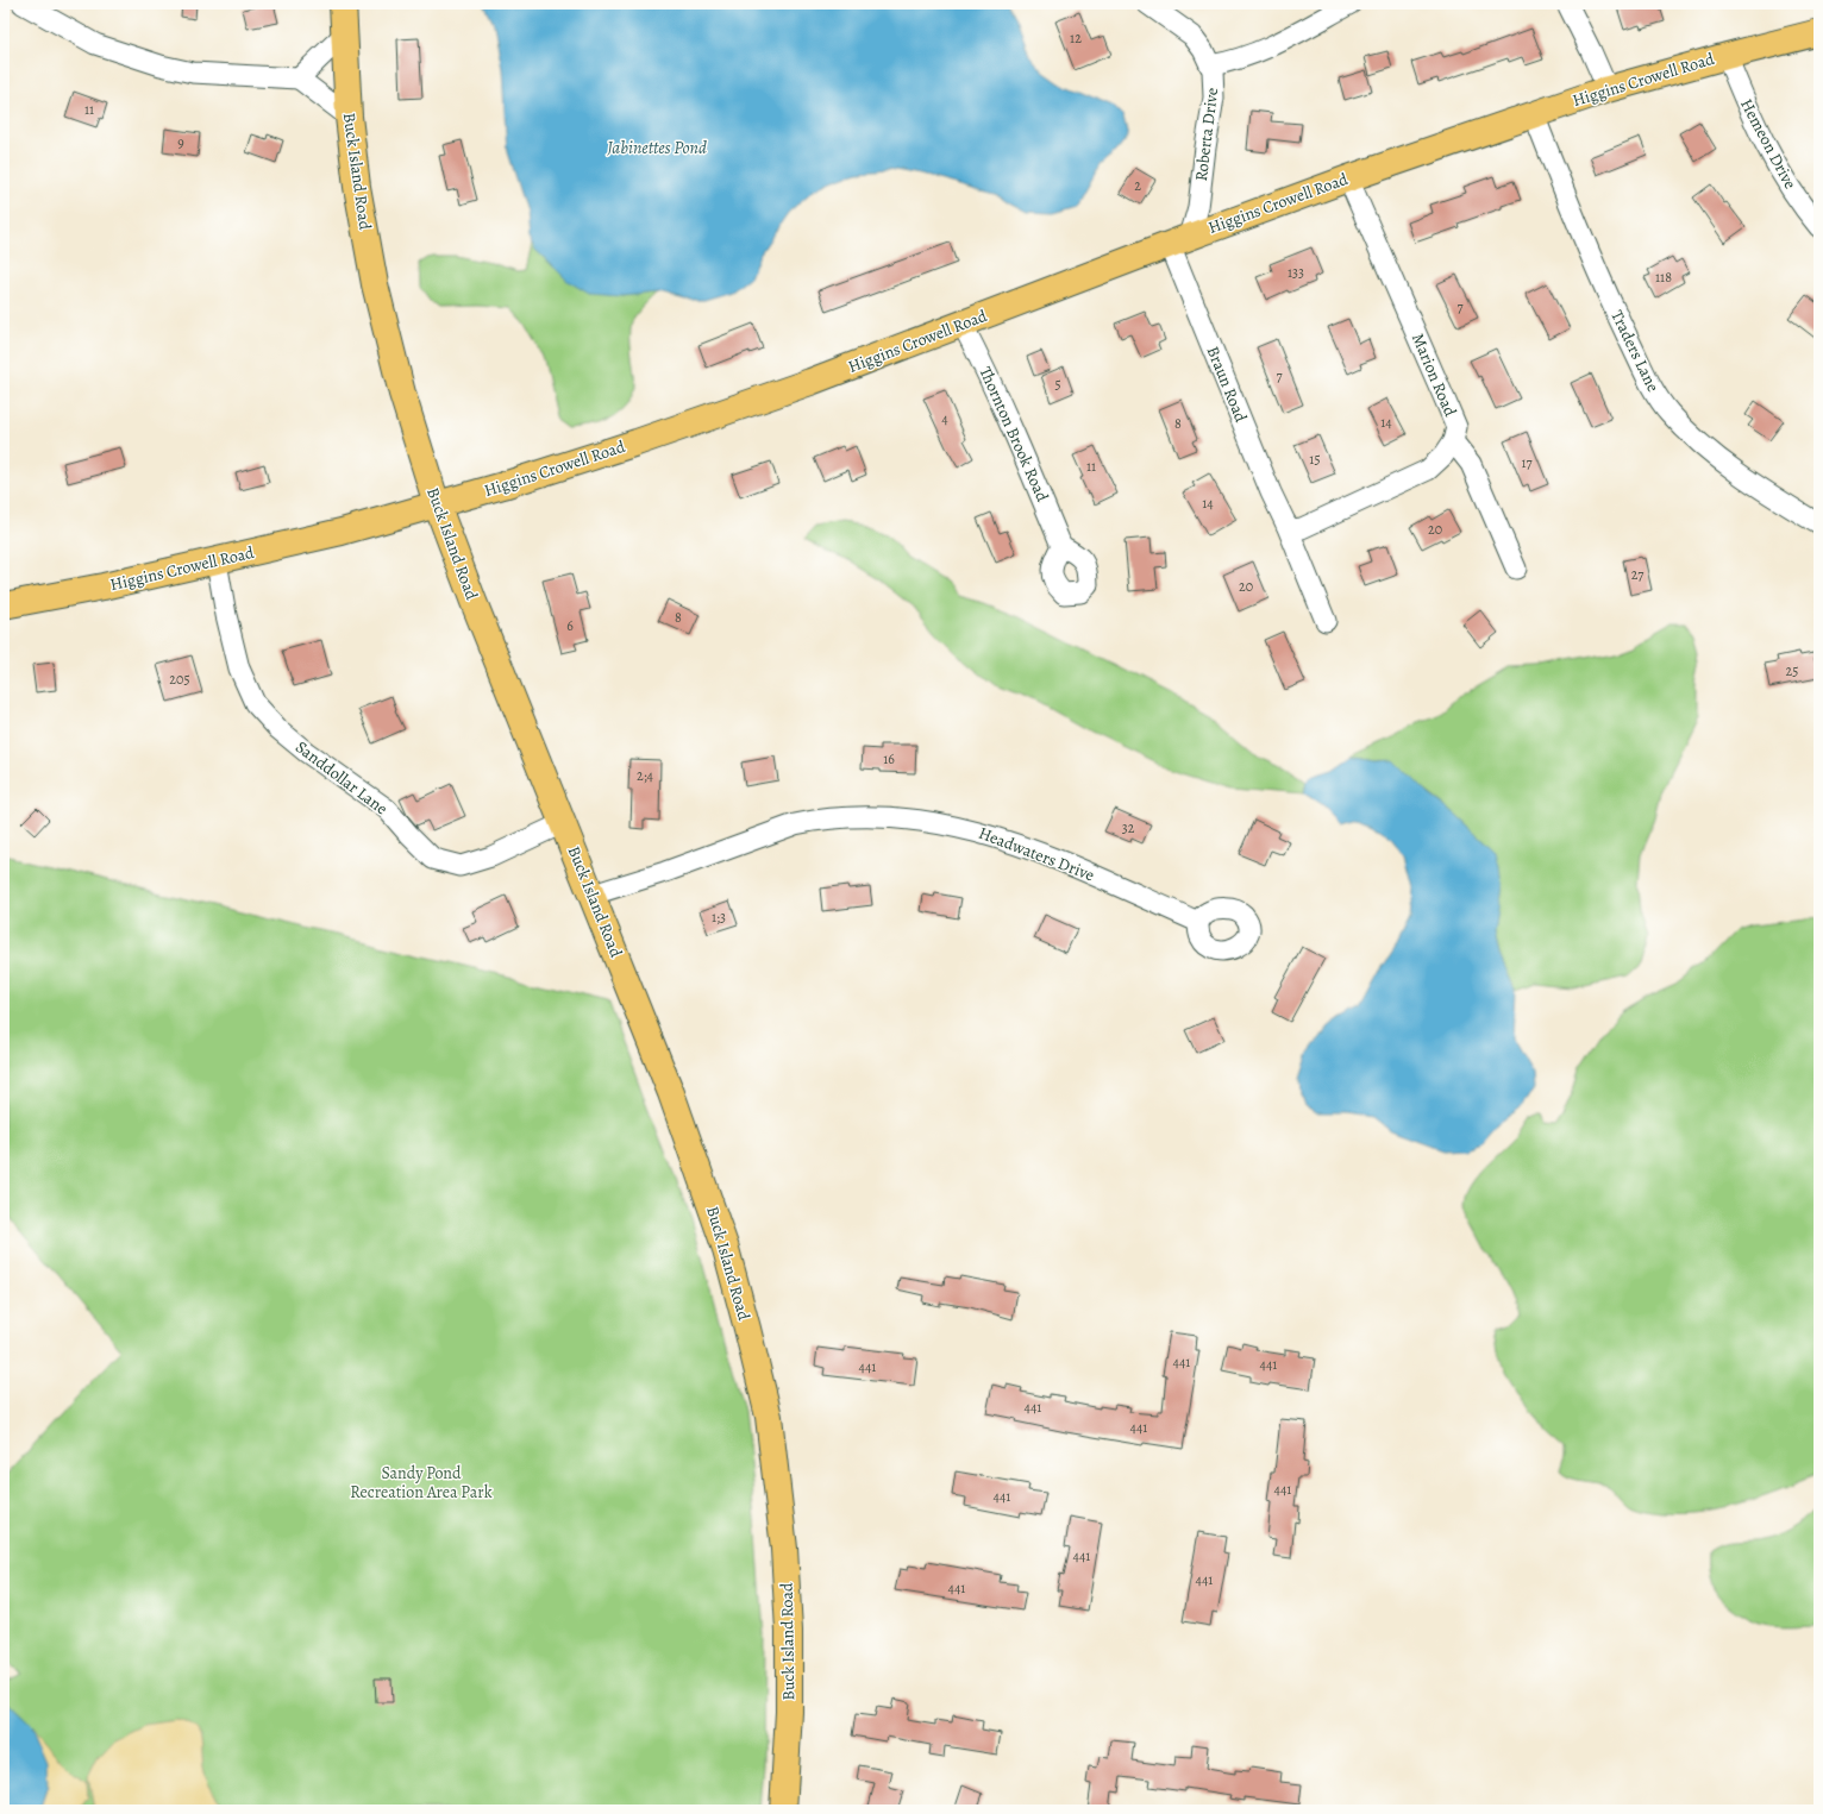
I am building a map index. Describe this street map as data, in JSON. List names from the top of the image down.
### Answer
{
  "streets": {
    "main road": ["Higgins Crowell Road", "Buck Island Road"],
    "street": [
      "Roberta Drive",
      "Hemeon Drive",
      "Traders Lane",
      "Marion Road",
      "Braun Road",
      "Thornton Brook Road",
      "Sanddollar Lane",
      "Headwaters Drive"
    ]
  },
  "crossings": [
    ["Higgins Crowell Road", "Roberta Drive"],
    ["Higgins Crowell Road", "Hemeon Drive"],
    ["Higgins Crowell Road", "Buck Island Road"],
    ["Higgins Crowell Road", "Traders Lane"],
    ["Higgins Crowell Road", "Marion Road"],
    ["Higgins Crowell Road", "Braun Road"],
    ["Higgins Crowell Road", "Thornton Brook Road"],
    ["Higgins Crowell Road", "Sanddollar Lane"],
    ["Roberta Drive", "Braun Road"],
    ["Buck Island Road", "Sanddollar Lane"],
    ["Buck Island Road", "Headwaters Drive"]
  ],
  "water": ["Jabinettes Pond"],
  "parks": ["Sandy Pond Recreation Area Park"],
  "house_numbers": [
    "12",
    "11",
    "9",
    "2",
    "133",
    "118",
    "7",
    "7",
    "5",
    "4",
    "14",
    "8",
    "15",
    "17",
    "11",
    "14",
    "20",
    "27",
    "20",
    "8",
    "6",
    "25",
    "205",
    "16",
    "2;4",
    "32",
    "1;3",
    "441",
    "441",
    "441",
    "441",
    "441",
    "441",
    "441",
    "441",
    "441",
    "441"
  ]
}
